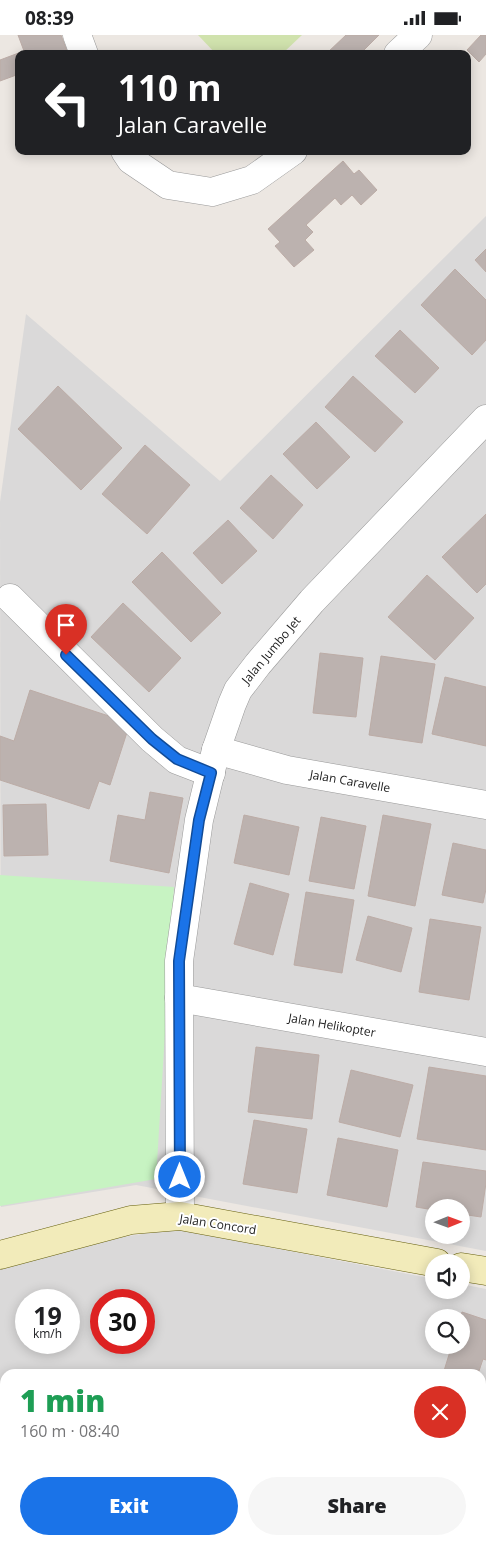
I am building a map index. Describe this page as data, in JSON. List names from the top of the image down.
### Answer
{
  "streets": {
    "street": [
      "Jalan Jumbo Jet",
      "Jalan Caravelle",
      "Jalan Helikopter",
      "Jalan Concord"
    ]
  },
  "crossings": [
    ["Jalan Jumbo Jet", "Jalan Caravelle"],
    ["Jalan Jumbo Jet", "Jalan Helikopter"],
    ["Jalan Jumbo Jet", "Jalan Concord"]
  ],
  "north": "right",
  "page": {
    "status": "08:39",
    "turn": ["110 m", "Jalan Caravelle"],
    "speed": "19 km/h",
    "limit": "30",
    "heading": ["1 min", "160 m · 08:40"],
    "buttons": ["Exit", "Share"]
  }
}
